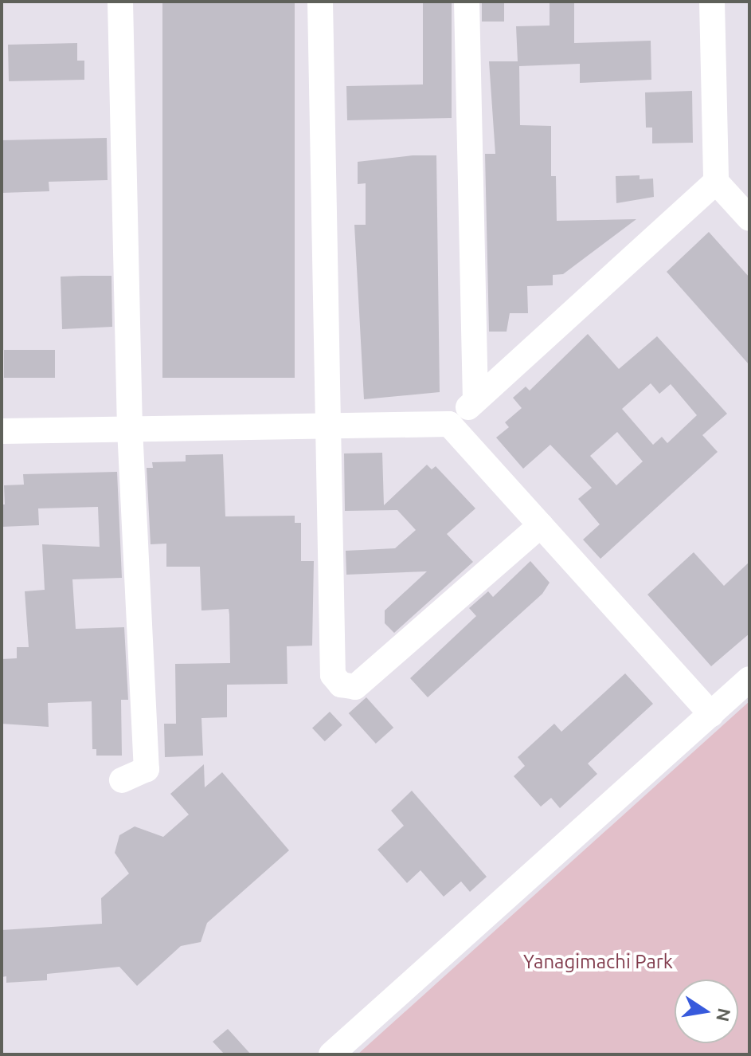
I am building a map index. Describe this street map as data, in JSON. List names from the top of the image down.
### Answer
{
  "parks": ["Yanagimachi Park"],
  "north": "right"
}
